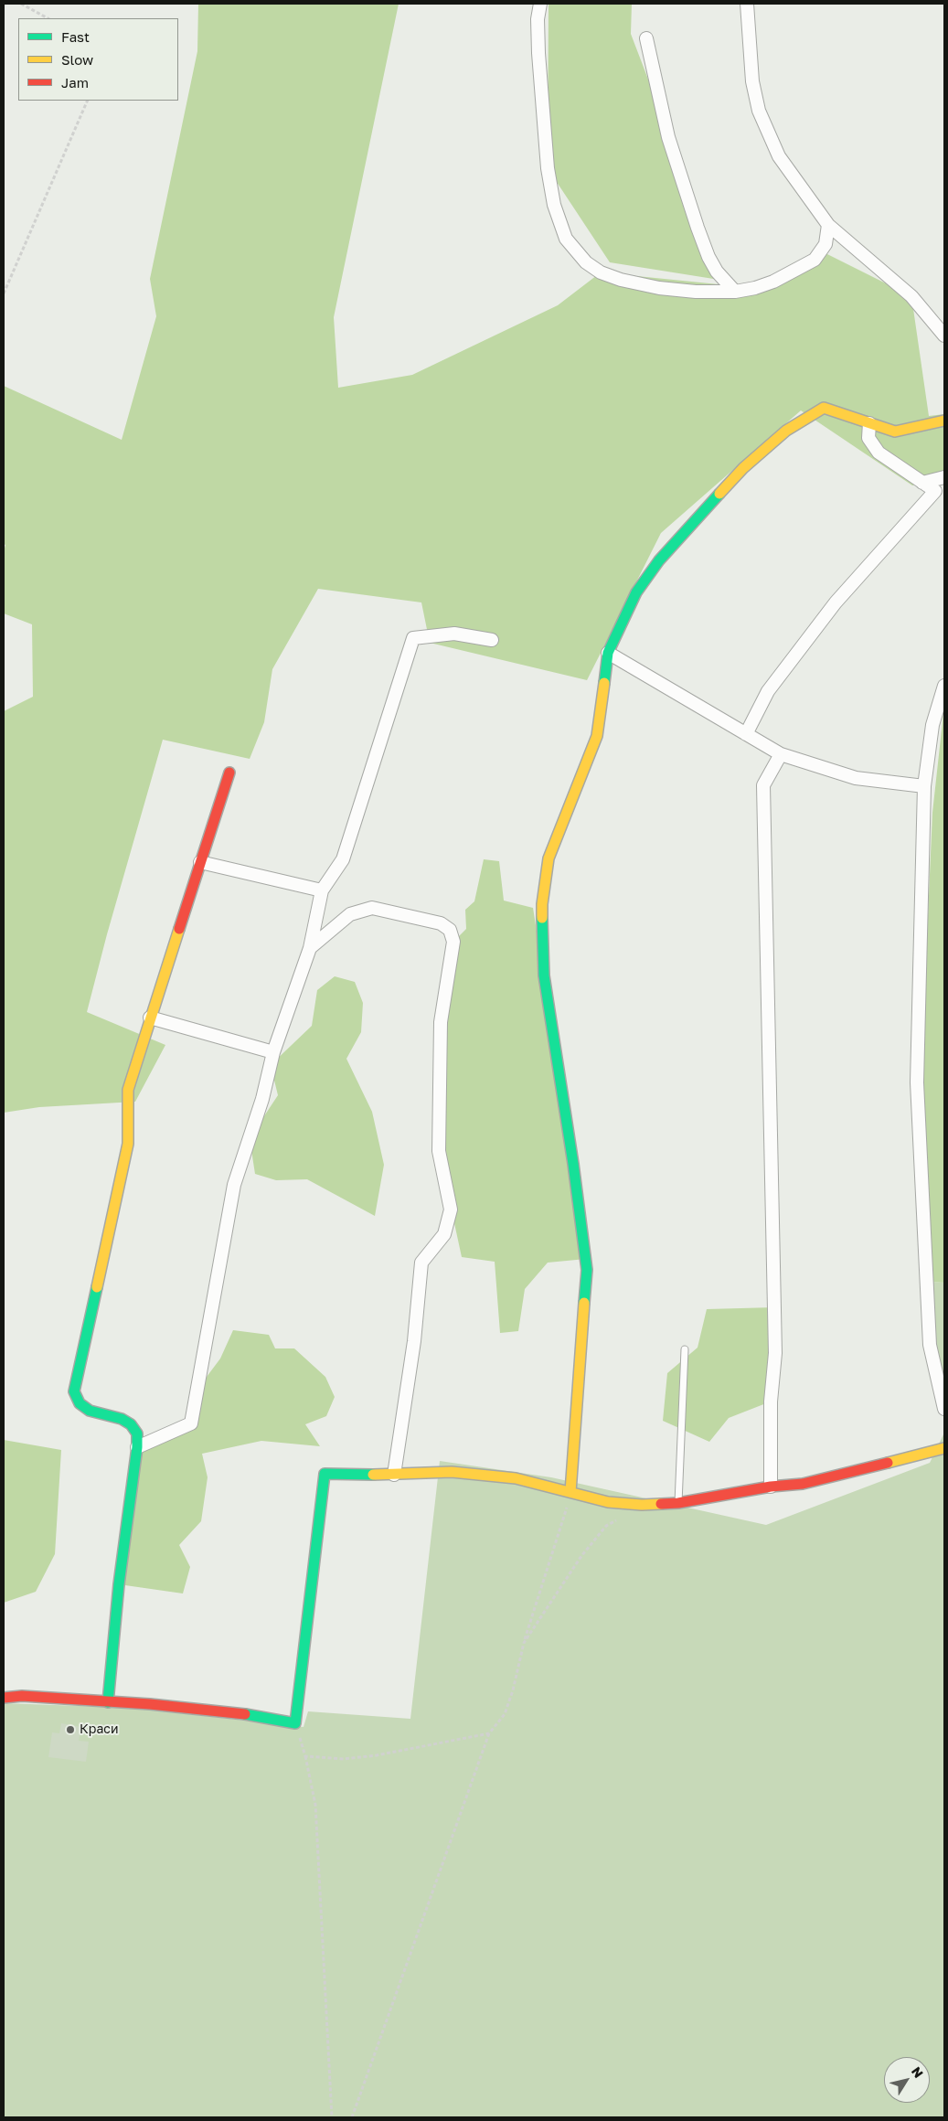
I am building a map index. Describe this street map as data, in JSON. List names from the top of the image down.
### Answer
{
  "places": ["Краси"],
  "legend": ["Fast", "Slow", "Jam"],
  "north": "top right"
}
